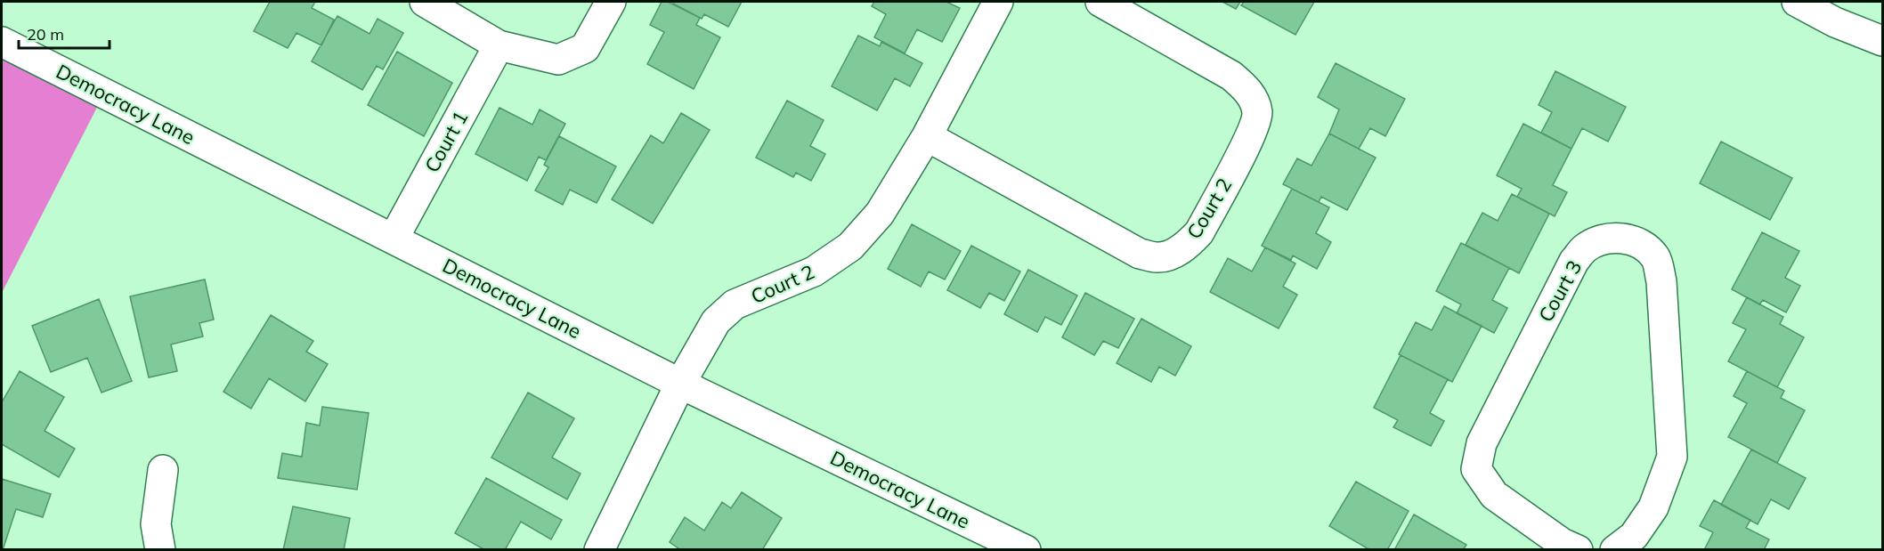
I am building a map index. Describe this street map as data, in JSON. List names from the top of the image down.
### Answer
{
  "streets": {
    "street": [
      "Democracy Lane",
      "Court 1",
      "Court 2",
      "Court 3"
    ]
  },
  "crossings": [
    ["Democracy Lane", "Court 1"],
    ["Democracy Lane", "Court 2"]
  ],
  "scale_bar": "20 m"
}
